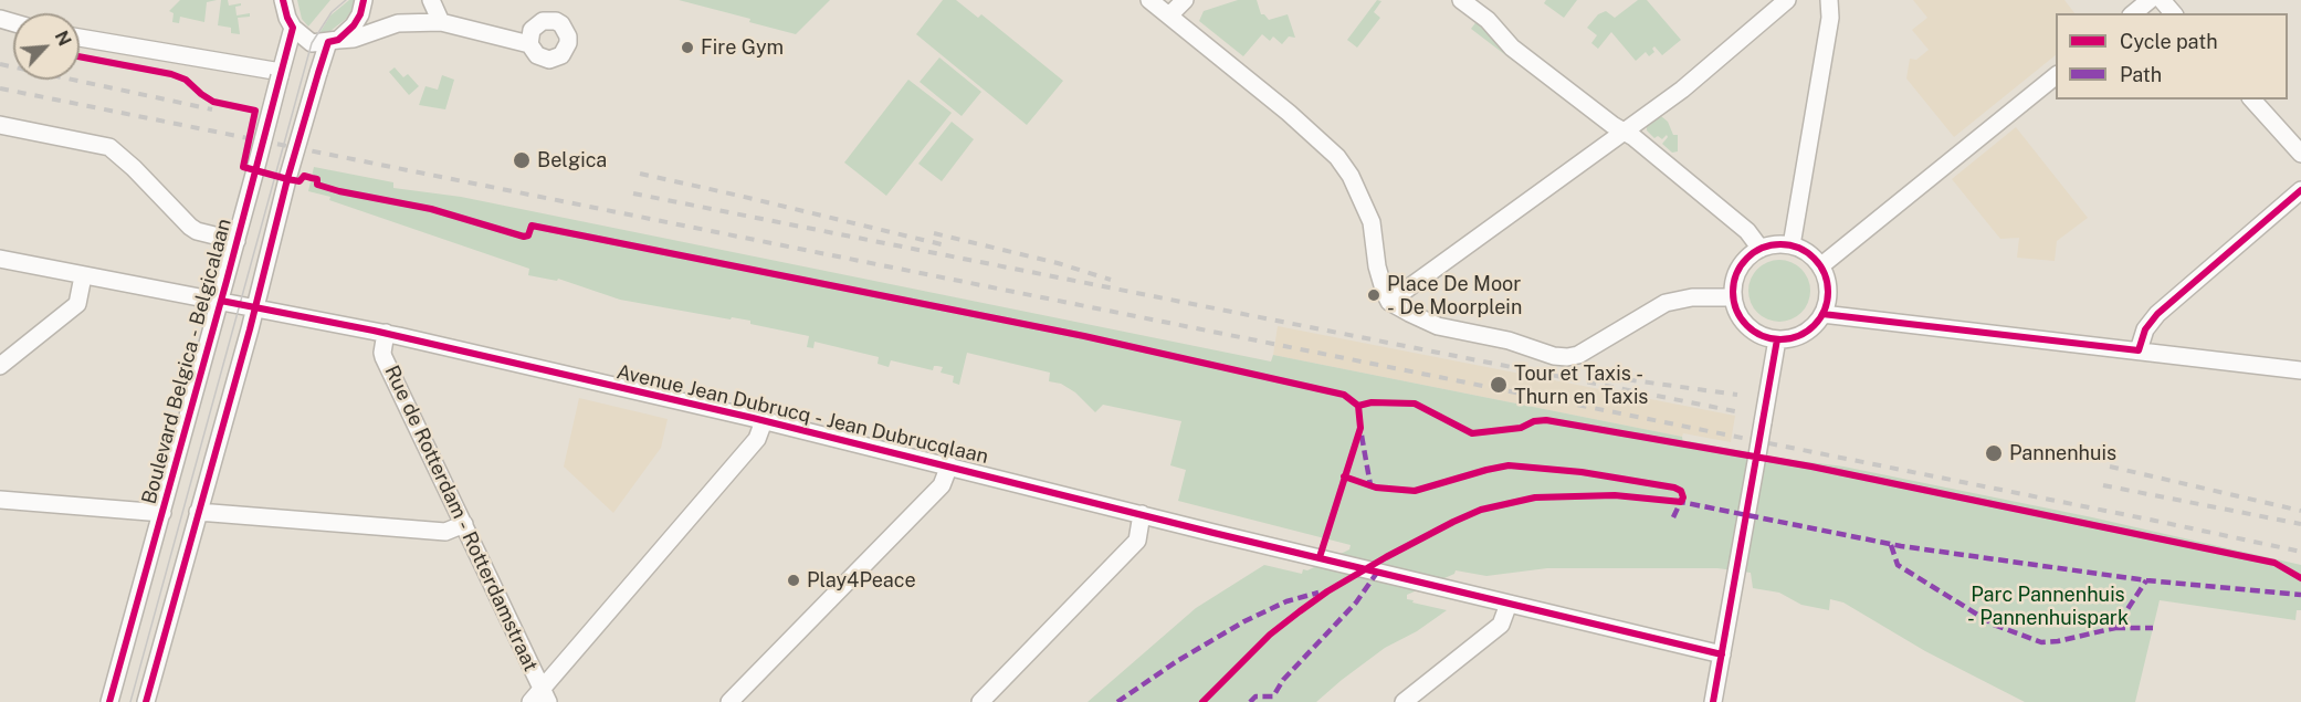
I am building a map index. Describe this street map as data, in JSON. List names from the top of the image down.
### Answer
{
  "streets": {
    "street": ["Boulevard Belgica - Belgicalaan", "Avenue Jean Dubrucq - Jean Dubrucqlaan", "Rue de Rotterdam - Rotterdamstraat"]
  },
  "crossings": [
    ["Boulevard Belgica - Belgicalaan", "Avenue Jean Dubrucq - Jean Dubrucqlaan"],
    ["Avenue Jean Dubrucq - Jean Dubrucqlaan", "Rue de Rotterdam - Rotterdamstraat"]
  ],
  "parks": ["Parc Pannenhuis - Pannenhuispark"],
  "places": [
    "Fire Gym",
    "Belgica",
    "Place De Moor - De Moorplein",
    "Tour et Taxis - Thurn en Taxis",
    "Pannenhuis",
    "Play4Peace"
  ],
  "legend": ["Cycle path", "Path"],
  "north": "top right"
}
